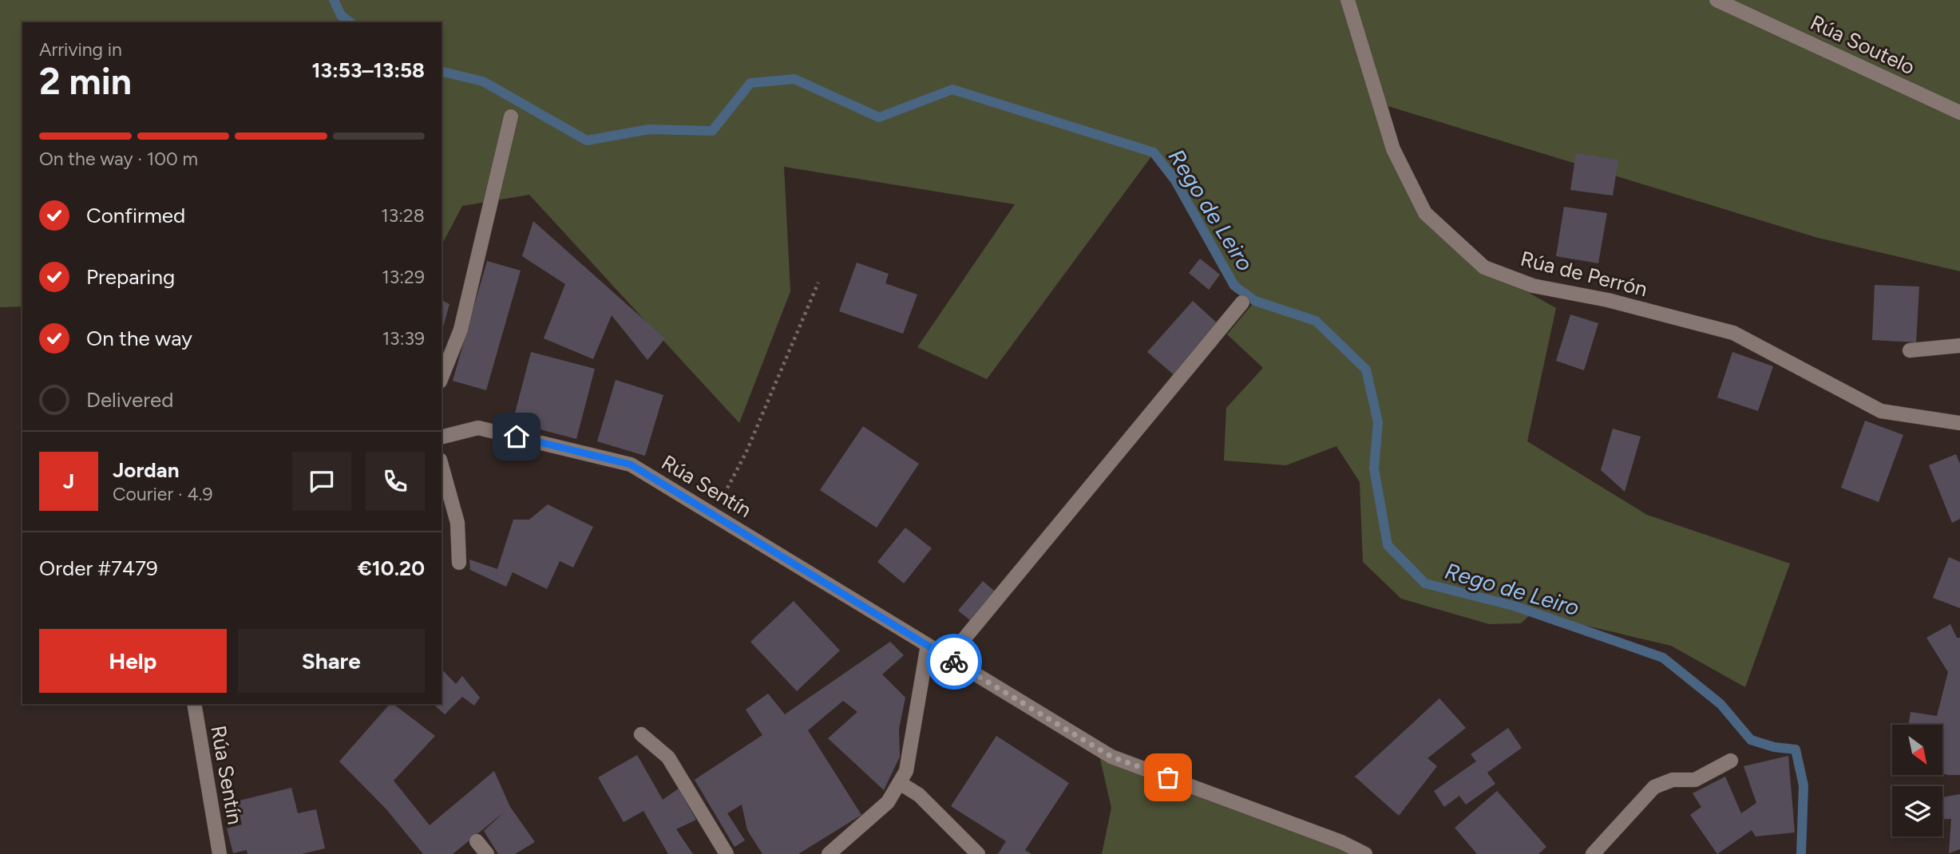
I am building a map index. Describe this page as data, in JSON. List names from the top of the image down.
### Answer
{
  "streets": {
    "street": ["Rúa Soutelo", "Rúa de Perrón", "Rúa Sentín"]
  },
  "water": ["Rego de Leiro"],
  "north": "bottom right",
  "page": {
    "heading": ["2 min", "Arriving in", "13:53–13:58"],
    "panel": [
      "Jordan",
      "Courier · 4.9",
      "Order #7479",
      "€10.20"
    ],
    "bar": "On the way · 100 m",
    "list": [
      ["Confirmed", "13:28"],
      ["Preparing", "13:29"],
      ["On the way", "13:39"],
      "Delivered"
    ],
    "round": "J",
    "buttons": ["Help", "Share"]
  }
}
